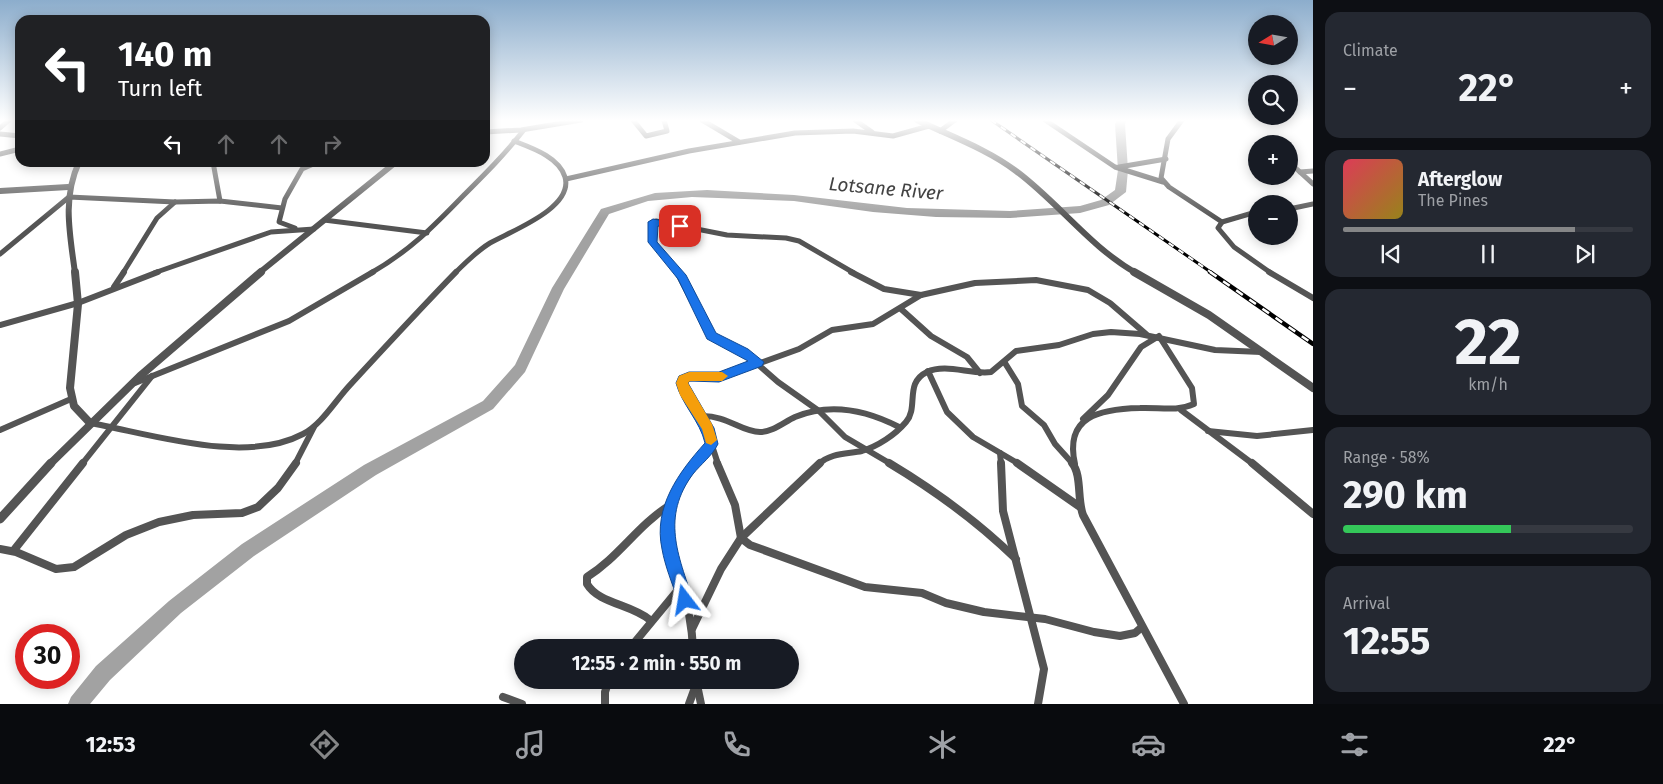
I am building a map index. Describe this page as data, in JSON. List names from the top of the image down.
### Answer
{
  "water": ["Lotsane River"],
  "north": "left",
  "page": {
    "tile": [
      "Climate",
      ["22", "km/h"],
      ["Range · 58%", "290 km"],
      ["Arrival", "12:55"]
    ],
    "map_buttons": ["+", "−"],
    "turn": ["140 m", "Turn left"],
    "heat": ["−", "22°", "+"],
    "song": ["Afterglow", "The Pines"],
    "limit": "30",
    "trip": "12:55 · 2 min · 550 m",
    "tabs": ["12:53", "22°"]
  }
}
